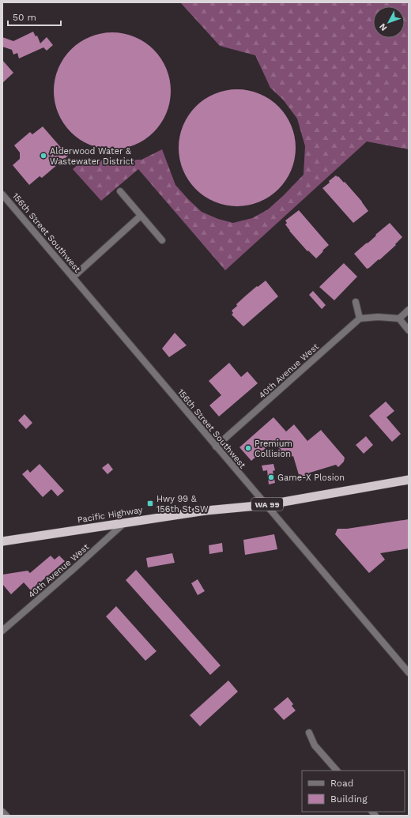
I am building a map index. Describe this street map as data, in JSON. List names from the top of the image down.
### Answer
{
  "streets": {
    "highway": ["WA 99", "Pacific Highway"],
    "street": ["156th Street Southwest", "40th Avenue West"]
  },
  "crossings": [
    ["156th Street Southwest", "40th Avenue West"],
    ["156th Street Southwest", "Pacific Highway"],
    ["40th Avenue West", "Pacific Highway"]
  ],
  "places": {
    "other": ["Alderwood Water & Wastewater District", "Premium Collision", "Game-X Plosion"],
    "transit": ["Hwy 99 & 156th St SW"]
  },
  "legend": ["Road", "Building"],
  "scale_bar": "50 m",
  "north": "bottom left"
}
